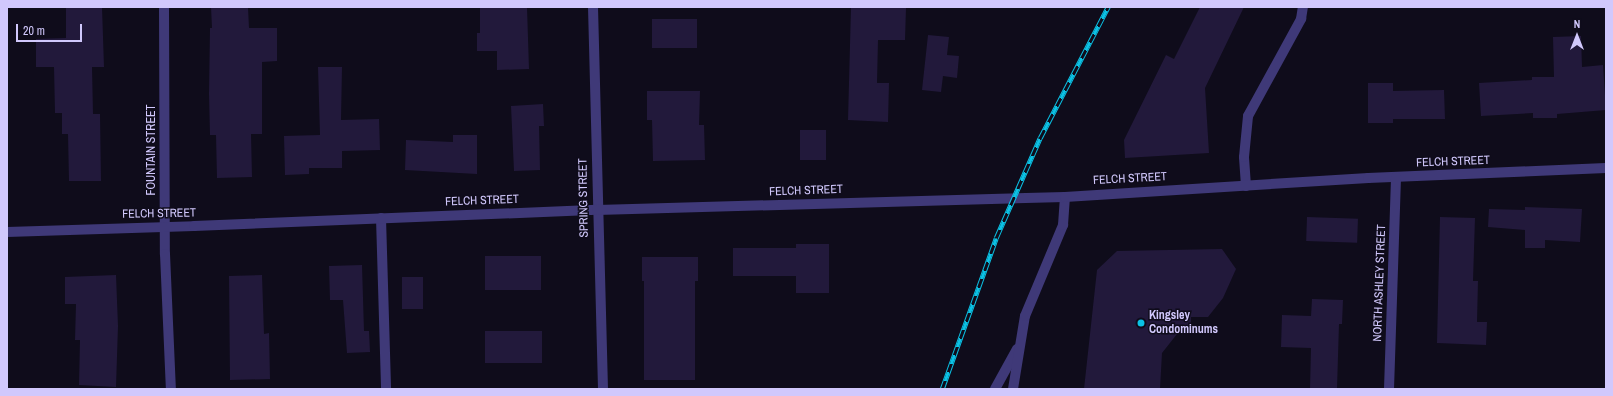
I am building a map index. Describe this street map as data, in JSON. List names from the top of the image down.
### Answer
{
  "streets": {
    "street": [
      "FOUNTAIN STREET",
      "FELCH STREET",
      "SPRING STREET",
      "NORTH ASHLEY STREET"
    ]
  },
  "crossings": [
    ["FOUNTAIN STREET", "FELCH STREET"],
    ["FELCH STREET", "SPRING STREET"],
    ["FELCH STREET", "NORTH ASHLEY STREET"]
  ],
  "places": ["Kingsley Condominums"],
  "scale_bar": "20 m",
  "north": "top"
}
